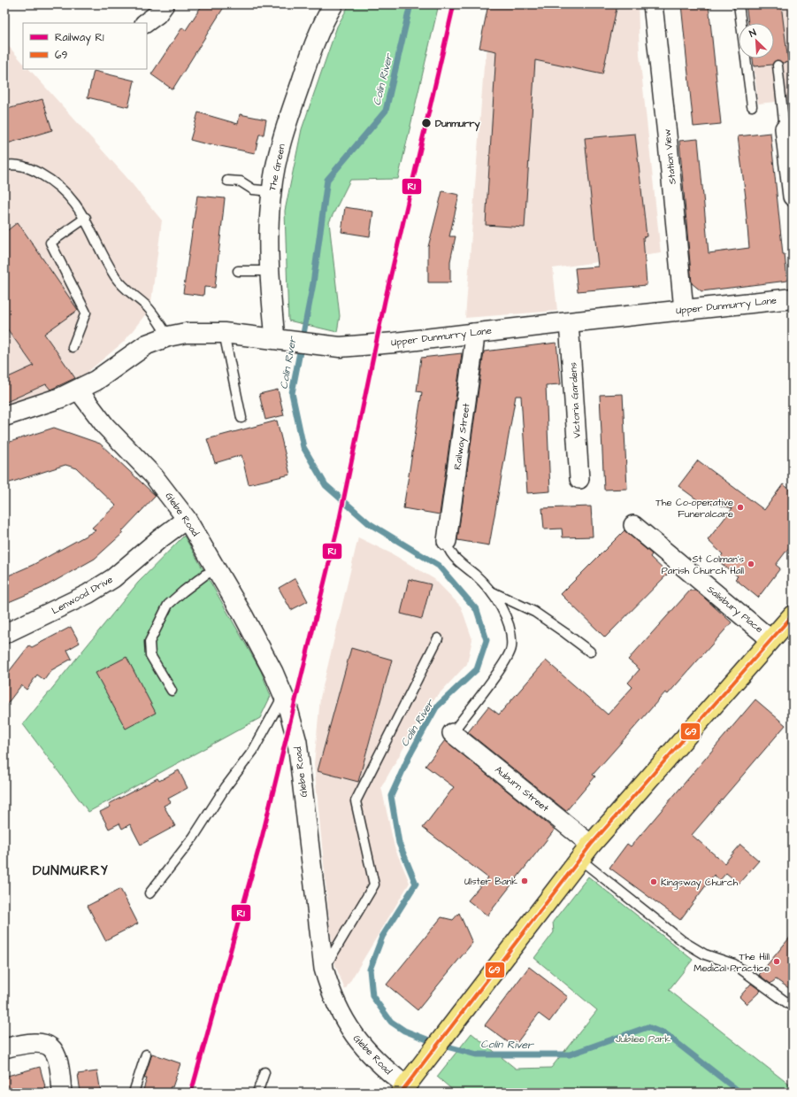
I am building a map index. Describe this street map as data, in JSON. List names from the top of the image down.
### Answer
{
  "streets": {
    "street": [
      "Station View",
      "The Green",
      "Upper Dunmurry Lane",
      "Victoria Gardens",
      "Railway Street",
      "Glebe Road",
      "Lenwood Drive",
      "Salisbury Place",
      "Auburn Street"
    ]
  },
  "crossings": [
    ["Station View", "Upper Dunmurry Lane"],
    ["The Green", "Upper Dunmurry Lane"],
    ["Upper Dunmurry Lane", "Victoria Gardens"],
    ["Upper Dunmurry Lane", "Railway Street"],
    ["Upper Dunmurry Lane", "Glebe Road"],
    ["Glebe Road", "Lenwood Drive"]
  ],
  "districts": ["DUNMURRY"],
  "water": ["Colin River"],
  "parks": ["Jubilee Park"],
  "places": [
    "Dunmurry",
    "The Co-operative Funeralcare",
    "St Colman's Parish Church Hall",
    "Ulster Bank",
    "Kingsway Church",
    "The Hill Medical Practice"
  ],
  "lines": ["rail line R1", "transit line 69"],
  "legend": ["Railway R1", "69"],
  "north": "top left"
}
